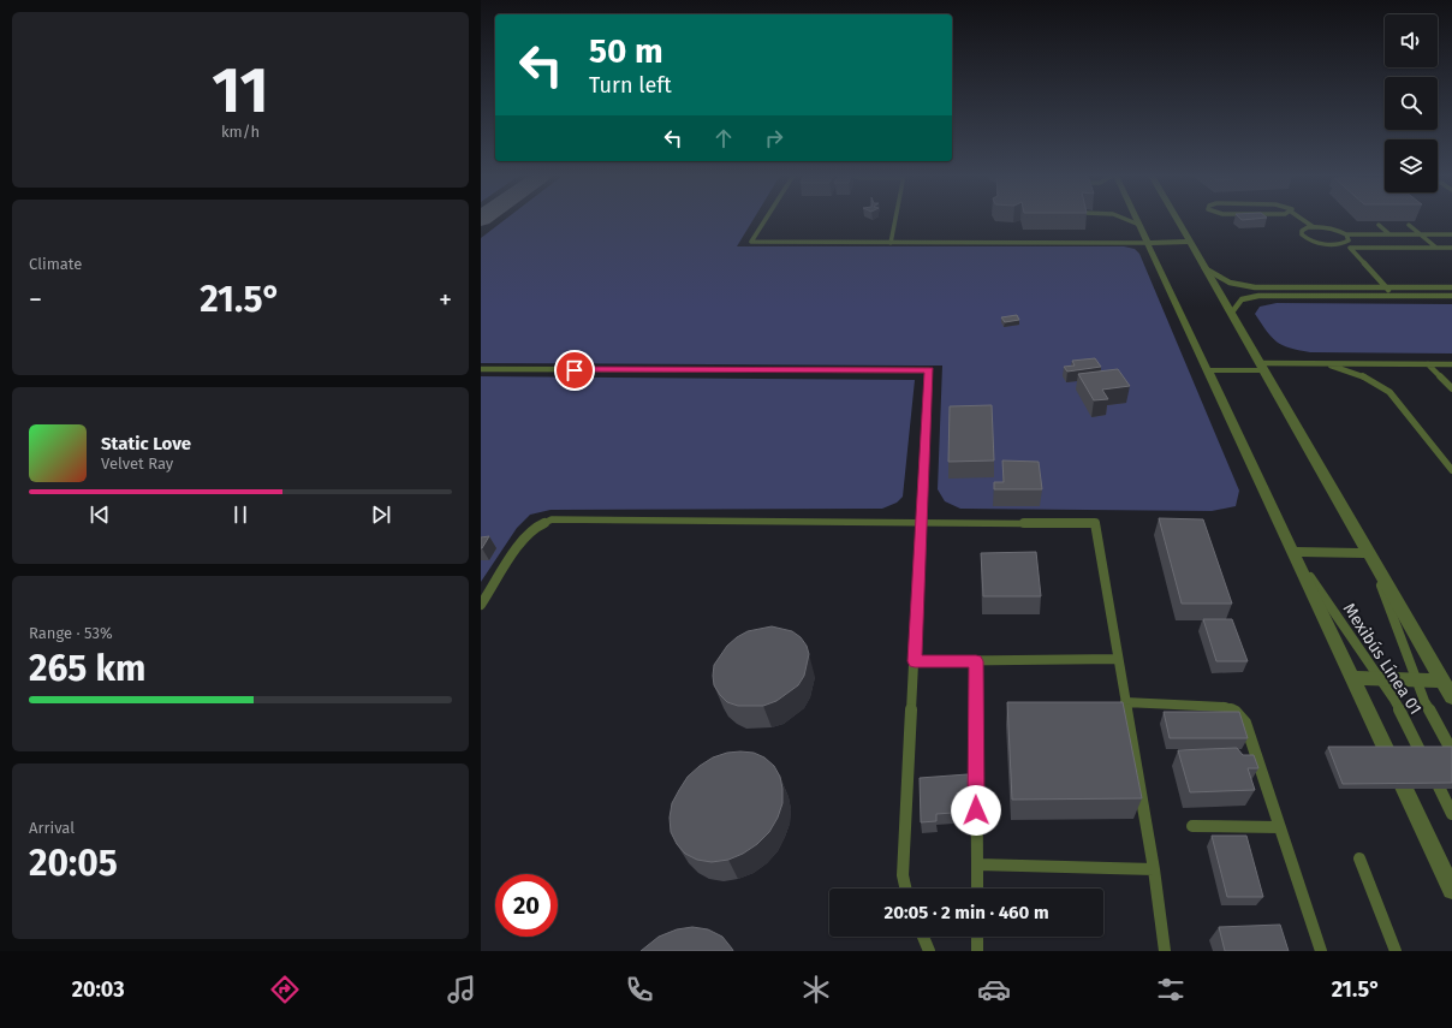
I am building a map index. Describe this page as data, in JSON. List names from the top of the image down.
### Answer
{
  "streets": {
    "lane": ["Mexibús Línea 01"]
  },
  "page": {
    "tile": [
      ["11", "km/h"],
      "Climate",
      ["Range · 53%", "265 km"],
      ["Arrival", "20:05"]
    ],
    "turn": ["50 m", "Turn left"],
    "heat": ["−", "21.5°", "+"],
    "song": ["Static Love", "Velvet Ray"],
    "limit": "20",
    "trip": "20:05 · 2 min · 460 m",
    "tabs": ["20:03", "21.5°"]
  }
}
